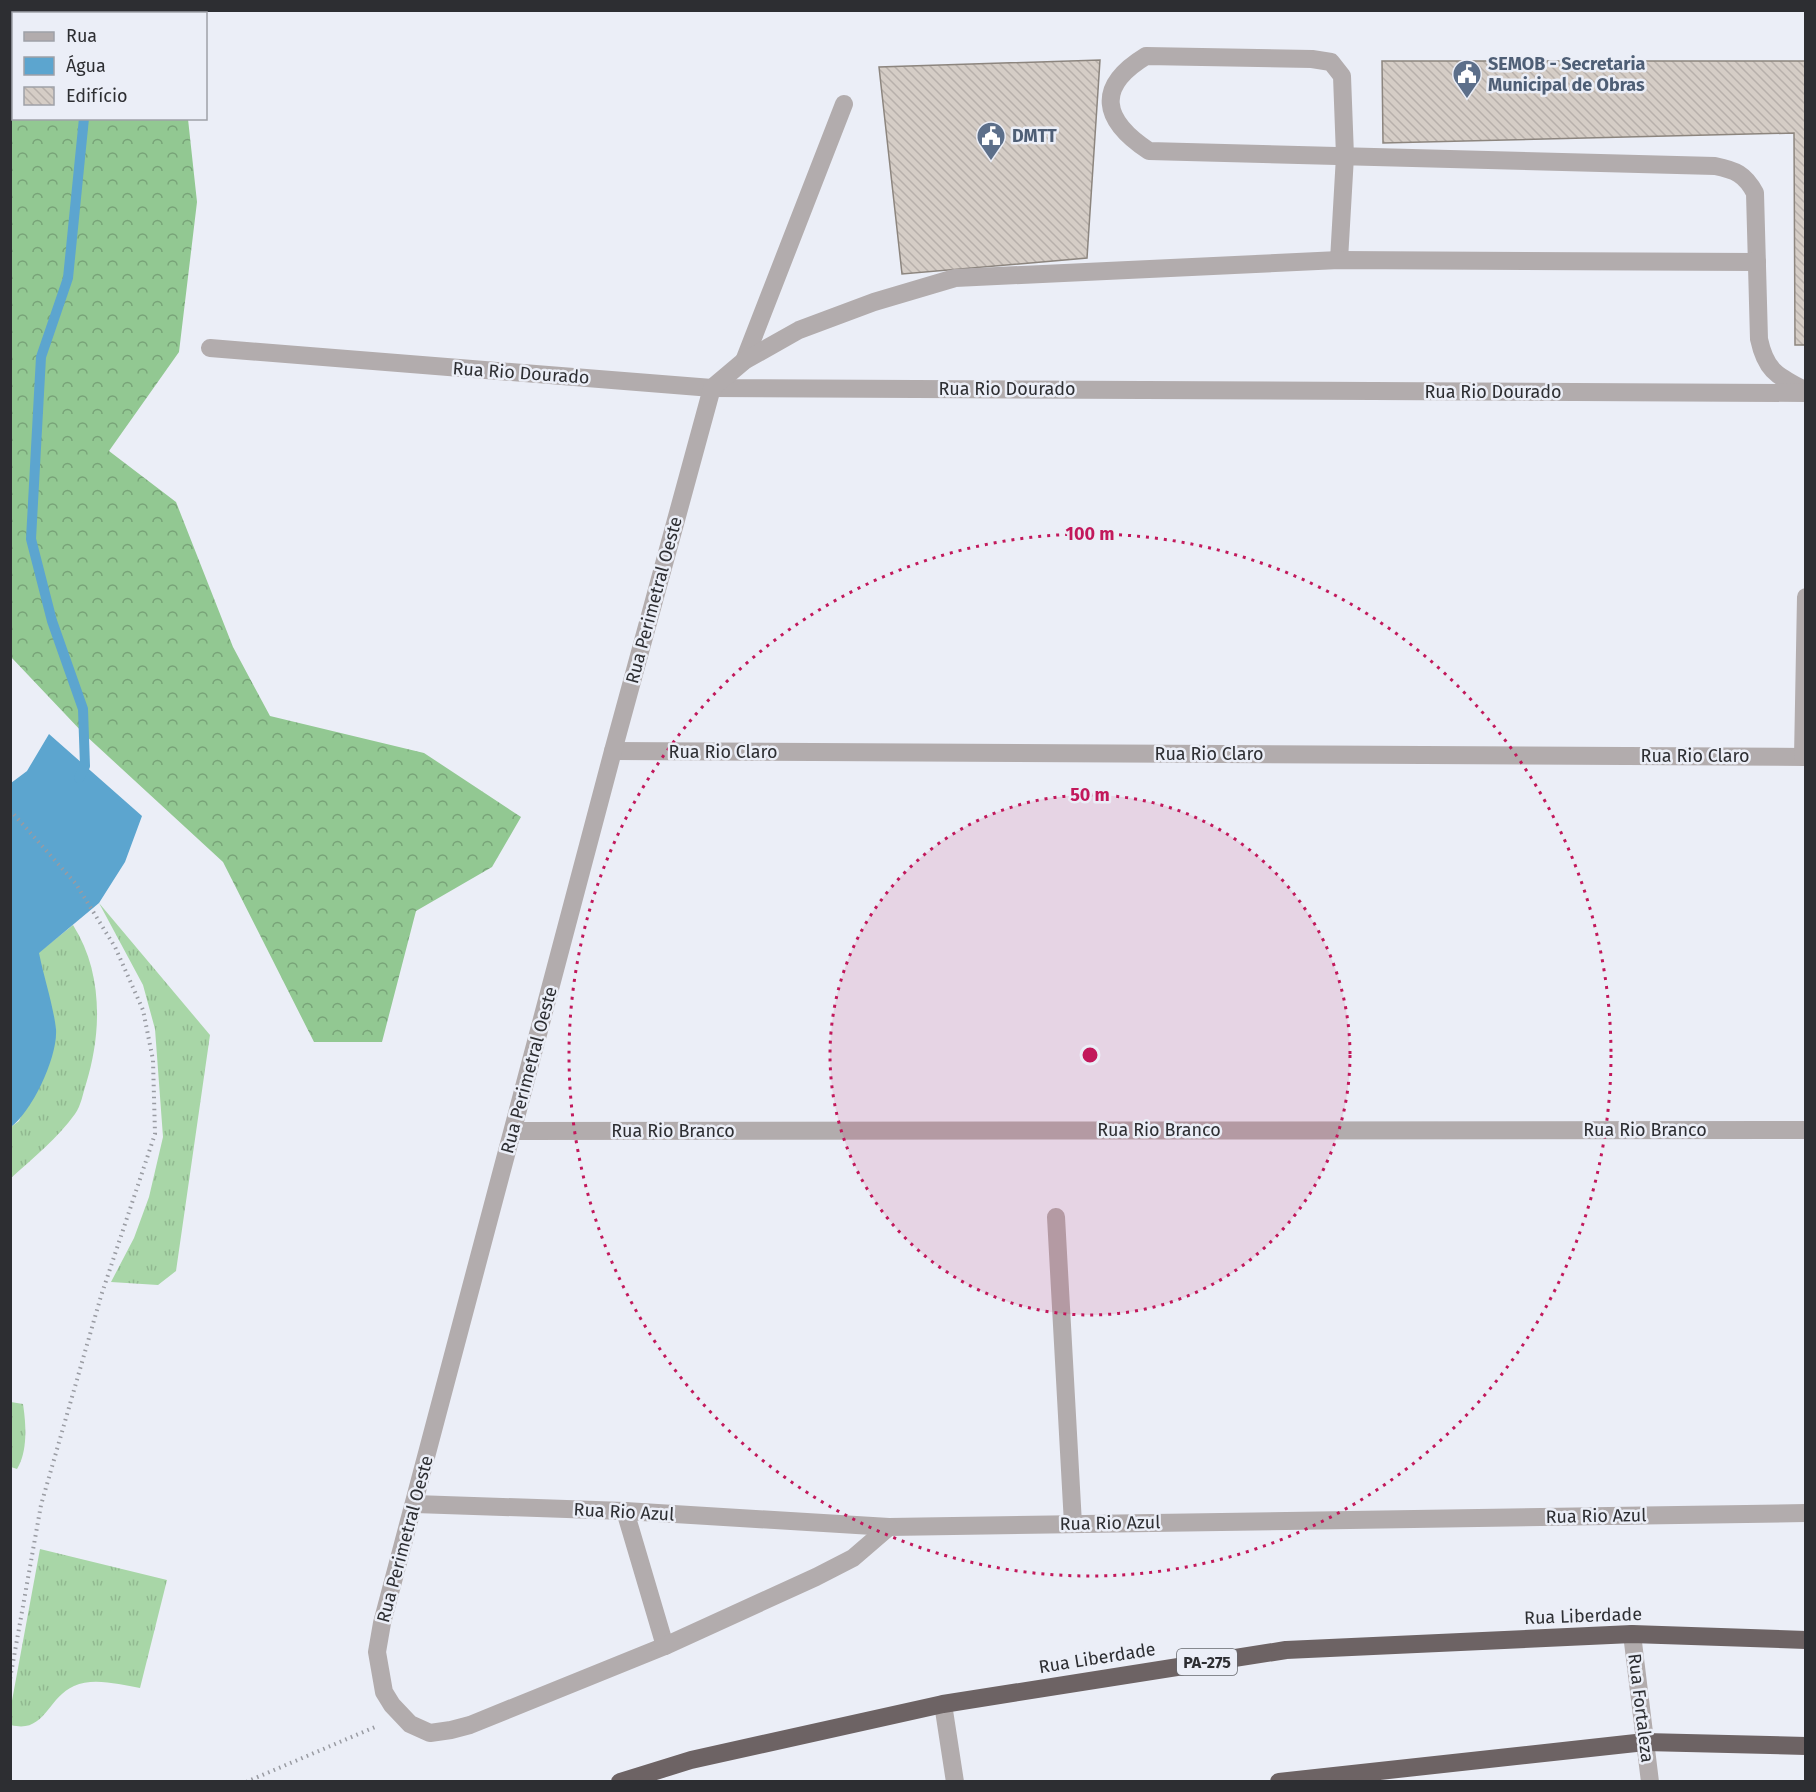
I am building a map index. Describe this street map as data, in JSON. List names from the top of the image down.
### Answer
{
  "streets": {
    "highway": ["Rua Liberdade", "PA-275"],
    "street": [
      "Rua Rio Dourado",
      "Rua Perimetral Oeste",
      "Rua Rio Claro",
      "Rua Rio Branco",
      "Rua Rio Azul",
      "Rua Fortaleza"
    ]
  },
  "crossings": [
    ["Rua Rio Dourado", "Rua Perimetral Oeste"],
    ["Rua Perimetral Oeste", "Rua Rio Claro"],
    ["Rua Perimetral Oeste", "Rua Rio Branco"],
    ["Rua Perimetral Oeste", "Rua Rio Azul"],
    ["Rua Liberdade", "Rua Fortaleza"]
  ],
  "places": {
    "public building": ["SEMOB - Secretaria Municipal de Obras", "DMTT"]
  },
  "legend": ["Rua", "Água", "Edifício"],
  "rings": ["100 m", "50 m"]
}
